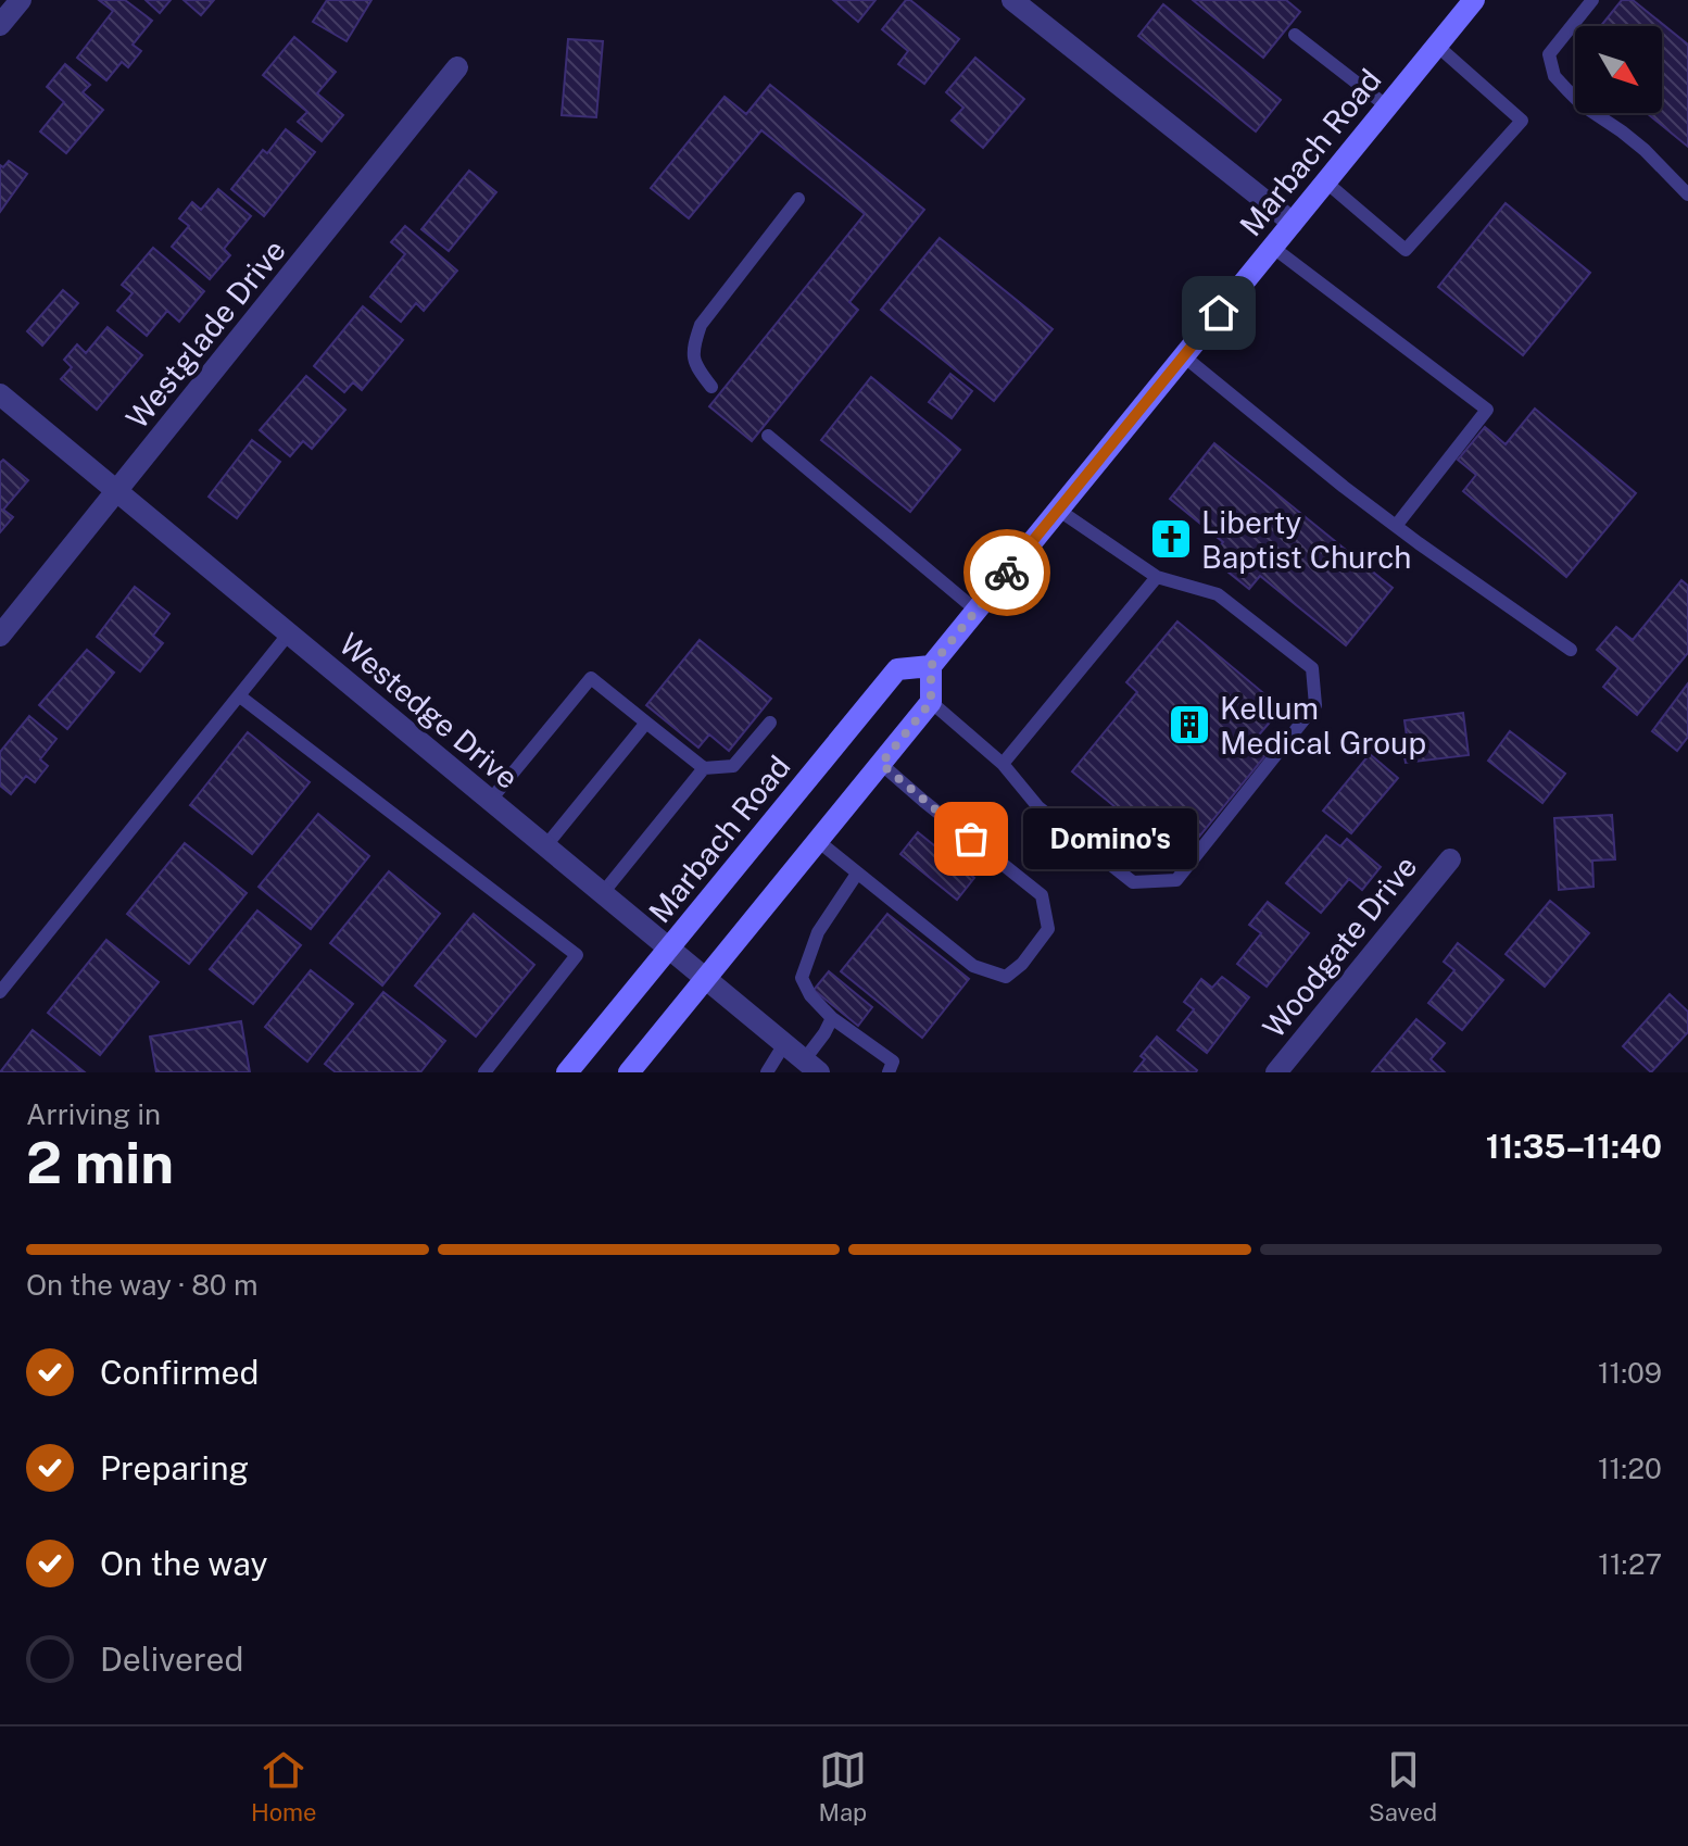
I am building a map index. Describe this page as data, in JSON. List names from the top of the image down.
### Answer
{
  "streets": {
    "main road": ["Marbach Road"],
    "street": ["Westglade Drive", "Westedge Drive", "Woodgate Drive"]
  },
  "crossings": [
    ["Marbach Road", "Westedge Drive"],
    ["Westglade Drive", "Westedge Drive"]
  ],
  "places": {
    "church": ["Liberty Baptist Church"],
    "building": ["Kellum Medical Group"],
    "other": ["Domino's"]
  },
  "north": "bottom right",
  "page": {
    "bubble": "Domino's",
    "heading": ["2 min", "Arriving in", "11:35–11:40"],
    "bar": "On the way · 80 m",
    "list": [
      ["Confirmed", "11:09"],
      ["Preparing", "11:20"],
      ["On the way", "11:27"],
      "Delivered"
    ],
    "tabs": ["Home", "Map", "Saved"]
  }
}
